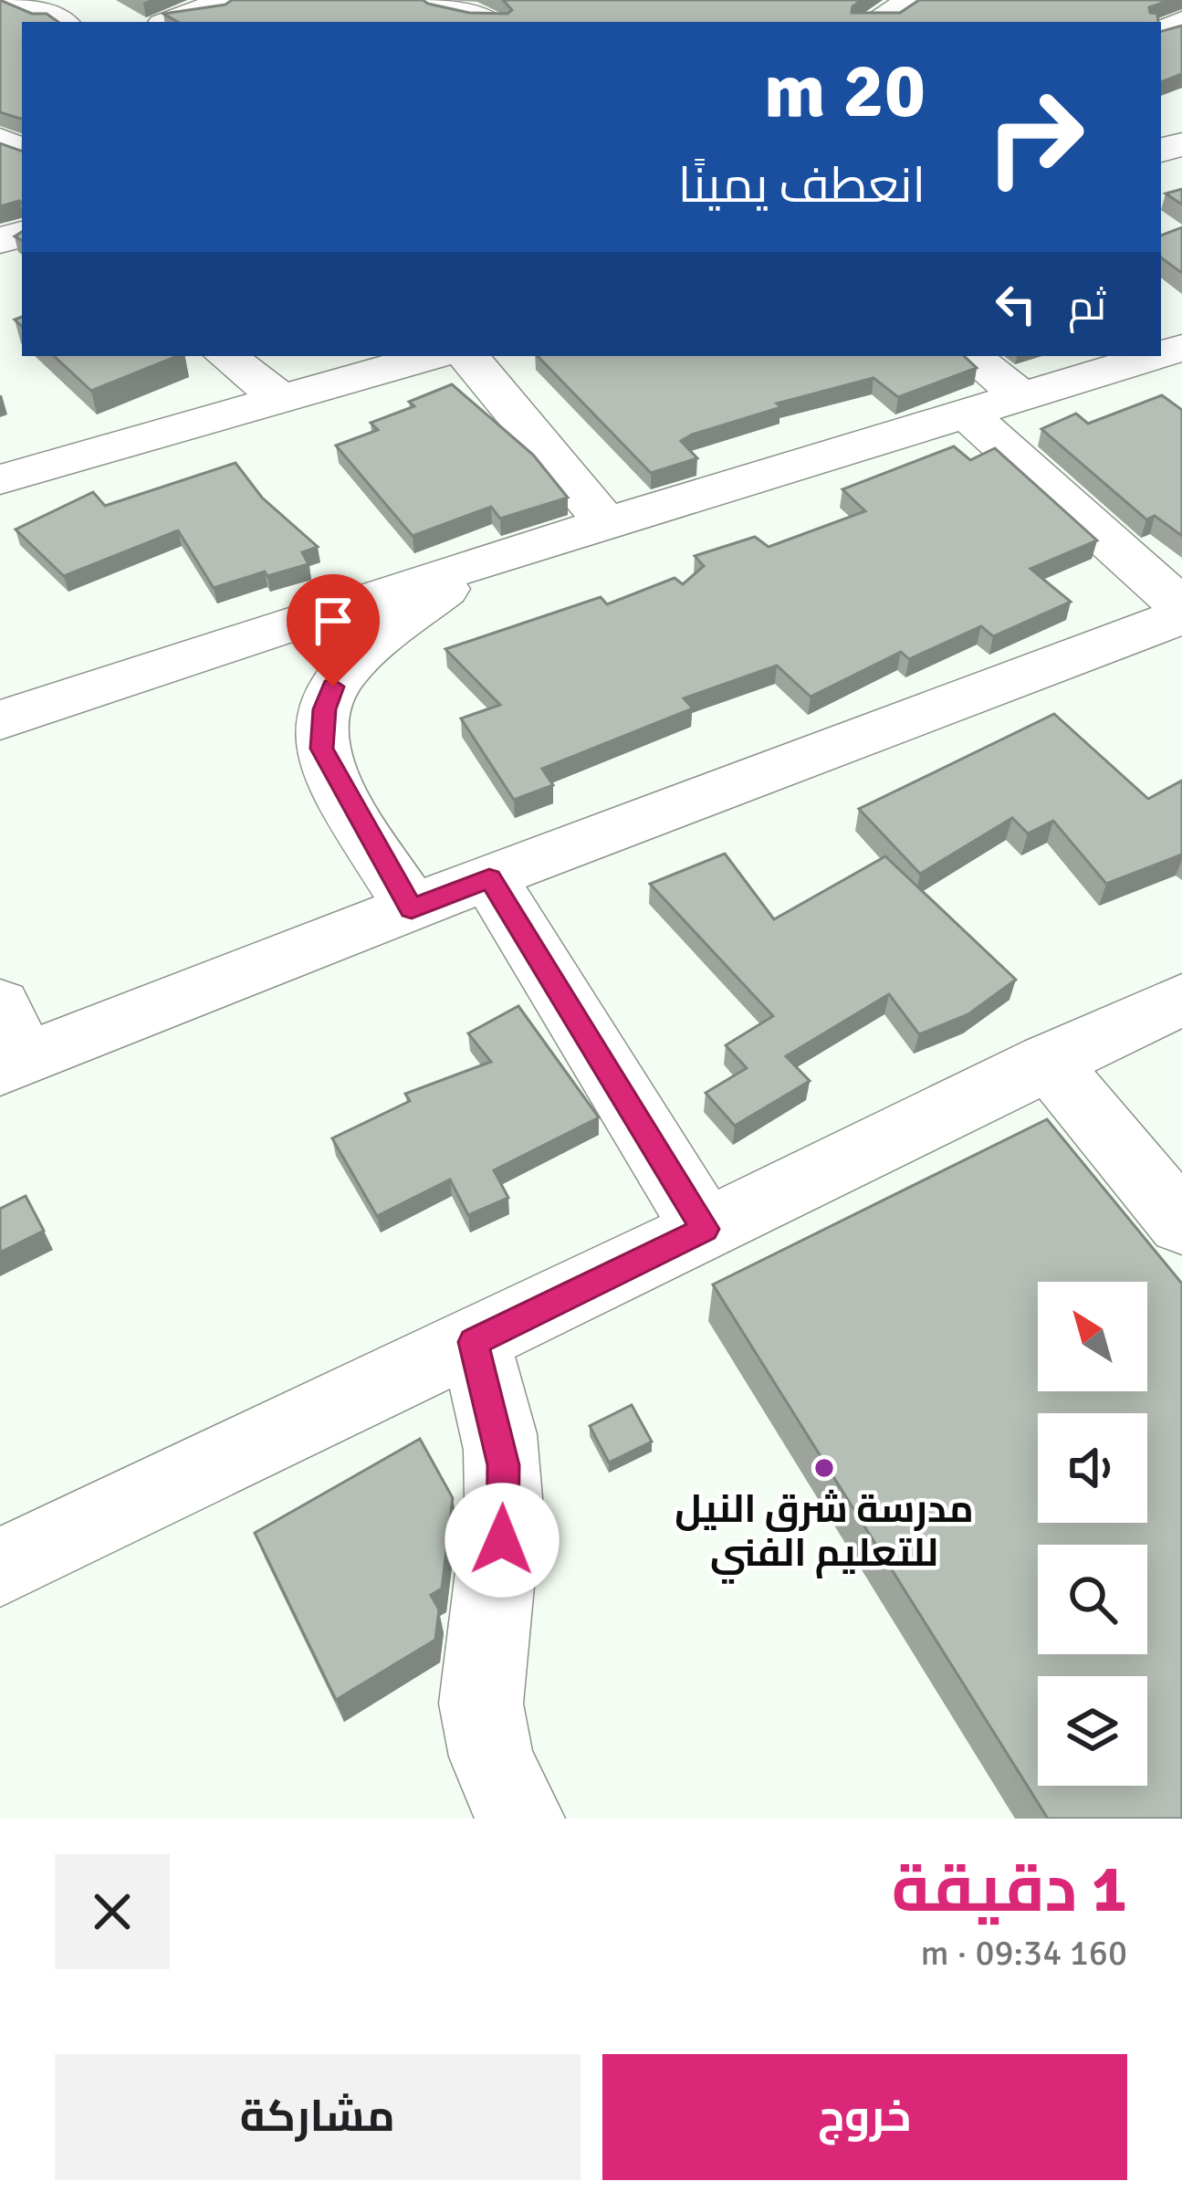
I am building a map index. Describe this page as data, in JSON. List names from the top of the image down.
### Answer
{
  "places": ["مدرسة شرق النيل للتعليم الفني"],
  "north": "top left",
  "page": {
    "turn": ["20 m", "انعطف يمينًا"],
    "then": "ثم",
    "heading": ["1 دقيقة", "160 m · 09:34"],
    "buttons": ["خروج", "مشاركة"]
  }
}
